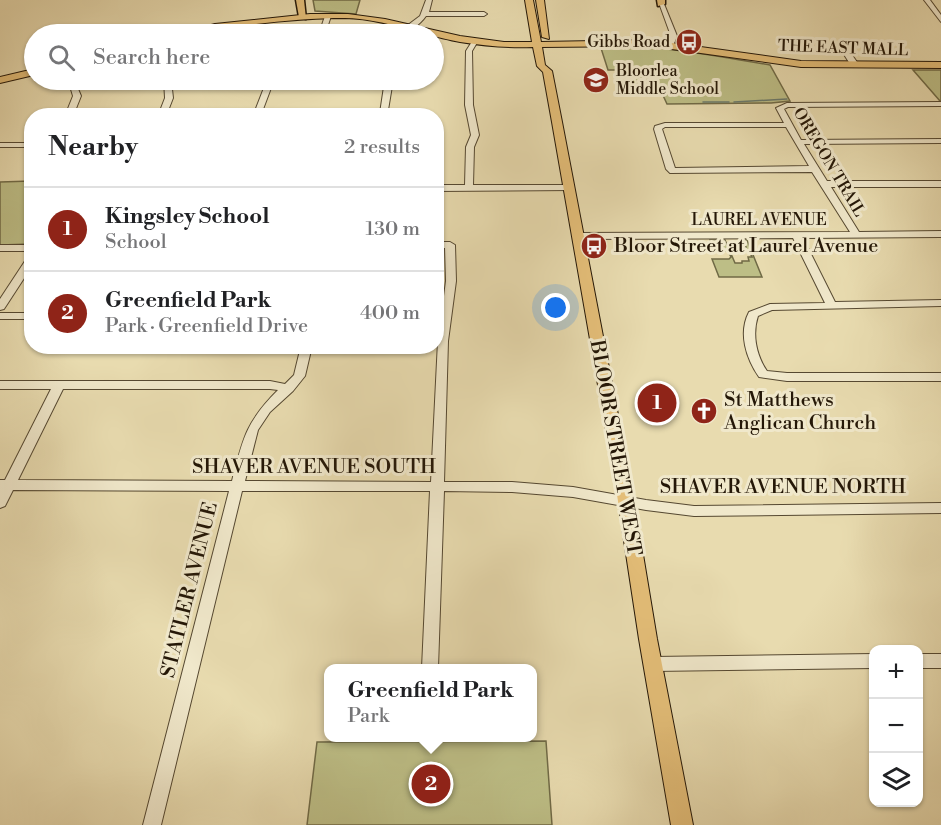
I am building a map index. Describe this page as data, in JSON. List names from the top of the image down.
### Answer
{
  "streets": {
    "main road": ["THE EAST MALL", "BLOOR STREET WEST"],
    "street": [
      "OREGON TRAIL",
      "LAUREL AVENUE",
      "SHAVER AVENUE SOUTH",
      "SHAVER AVENUE NORTH",
      "STATLER AVENUE"
    ]
  },
  "crossings": [
    ["THE EAST MALL", "BLOOR STREET WEST"],
    ["OREGON TRAIL", "LAUREL AVENUE"],
    ["LAUREL AVENUE", "BLOOR STREET WEST"],
    ["BLOOR STREET WEST", "SHAVER AVENUE SOUTH"],
    ["BLOOR STREET WEST", "SHAVER AVENUE NORTH"],
    ["SHAVER AVENUE SOUTH", "SHAVER AVENUE NORTH"],
    ["SHAVER AVENUE SOUTH", "STATLER AVENUE"]
  ],
  "places": {
    "bus stop": ["Gibbs Road", "Bloor Street at Laurel Avenue"],
    "school or university": ["Bloorlea Middle School"],
    "church": ["St Matthews Anglican Church"]
  },
  "page": {
    "search": "Search here",
    "heading": ["Nearby", "2 results"],
    "list": [
      {
        "mark": "1",
        "name": "Kingsley School",
        "note": "School",
        "value": "130 m"
      },
      {
        "mark": "2",
        "name": "Greenfield Park",
        "note": "Park · Greenfield Drive",
        "value": "400 m"
      }
    ],
    "pins": ["1", "2"],
    "map_buttons": ["+", "−"],
    "popup": ["Greenfield Park", "Park"]
  }
}
